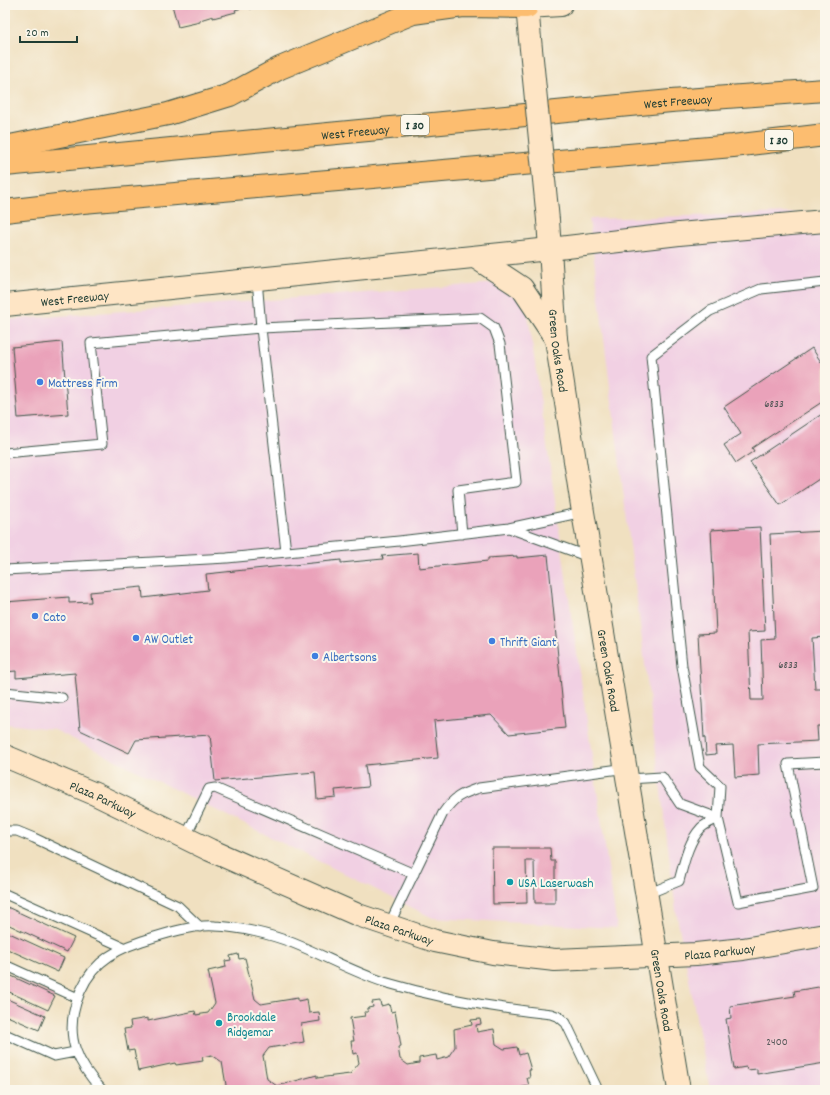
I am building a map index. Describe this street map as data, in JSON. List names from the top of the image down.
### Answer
{
  "streets": {
    "highway": ["West Freeway", "I 30"],
    "main road": ["Green Oaks Road", "Plaza Parkway"]
  },
  "crossings": [
    ["West Freeway", "Green Oaks Road"],
    ["Green Oaks Road", "Plaza Parkway"]
  ],
  "places": [
    "Mattress Firm",
    "Cato",
    "AW Outlet",
    "Thrift Giant",
    "Albertsons",
    "USA Laserwash",
    "Brookdale Ridgemar"
  ],
  "house_numbers": ["6833", "6833", "2400"],
  "scale_bar": "20 m"
}
